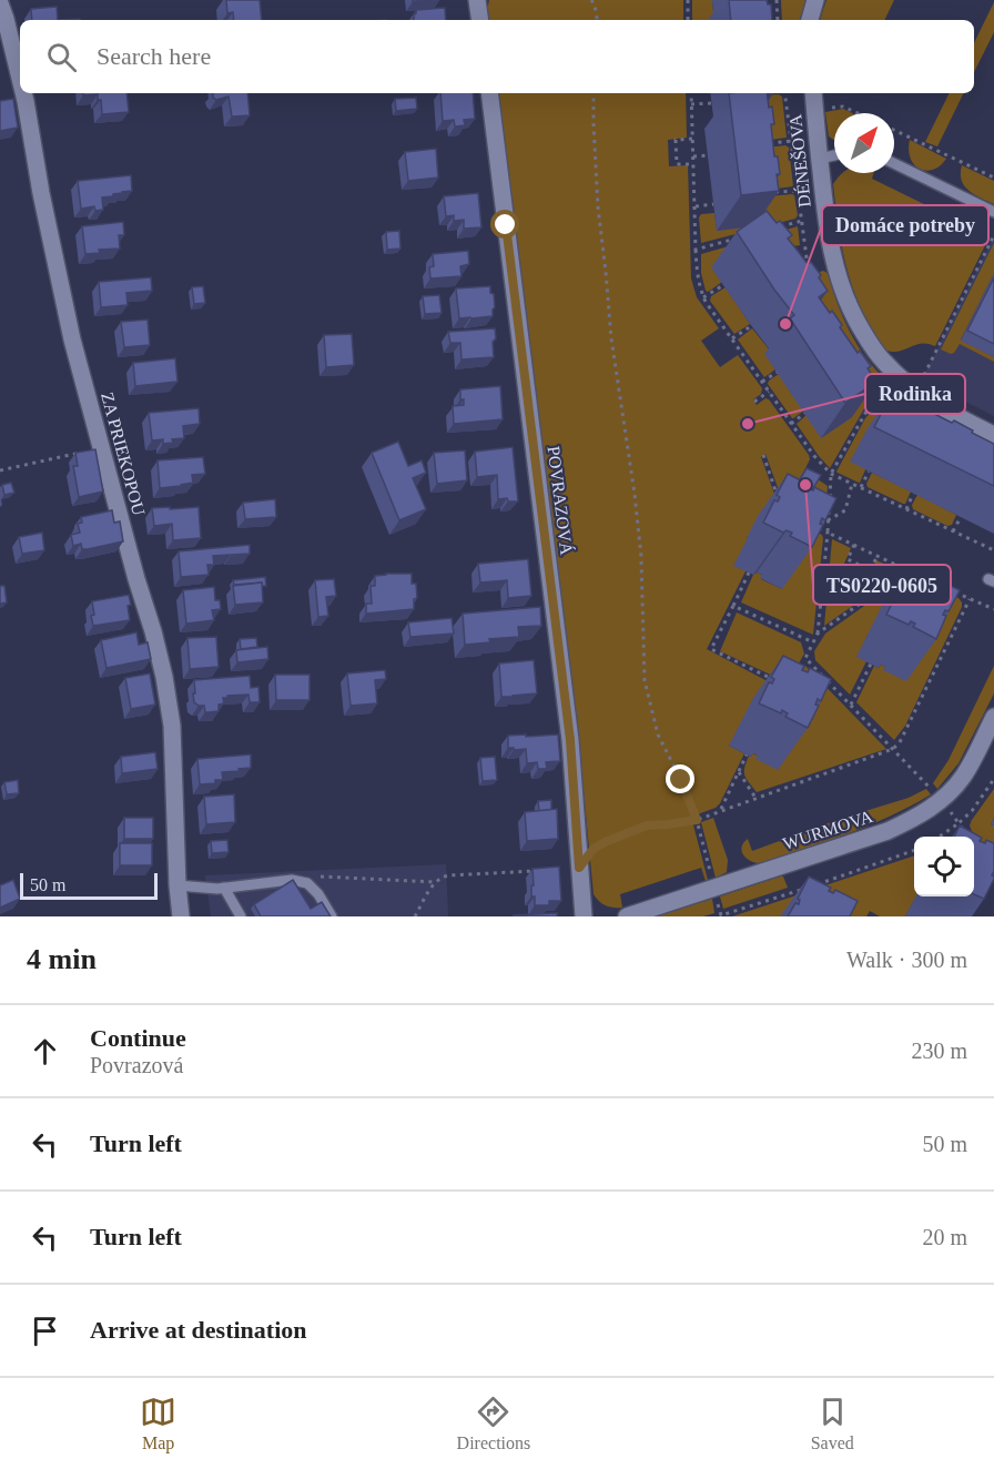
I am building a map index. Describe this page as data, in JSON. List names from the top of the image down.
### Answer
{
  "streets": {
    "street": [
      "DÉNEŠOVA",
      "ZA PRIEKOPOU",
      "POVRAZOVÁ",
      "WURMOVA"
    ]
  },
  "places": ["Domáce potreby", "Rodinka", "TS0220-0605"],
  "scale_bar": "50 m",
  "north": "top right",
  "page": {
    "search": "Search here",
    "scale": "50 m",
    "heading": ["4 min", "Walk · 300 m"],
    "list": [
      ["Continue", "Povrazová", "230 m"],
      ["Turn left", "50 m"],
      ["Turn left", "20 m"],
      "Arrive at destination"
    ],
    "nav": ["Map", "Directions", "Saved"]
  }
}
